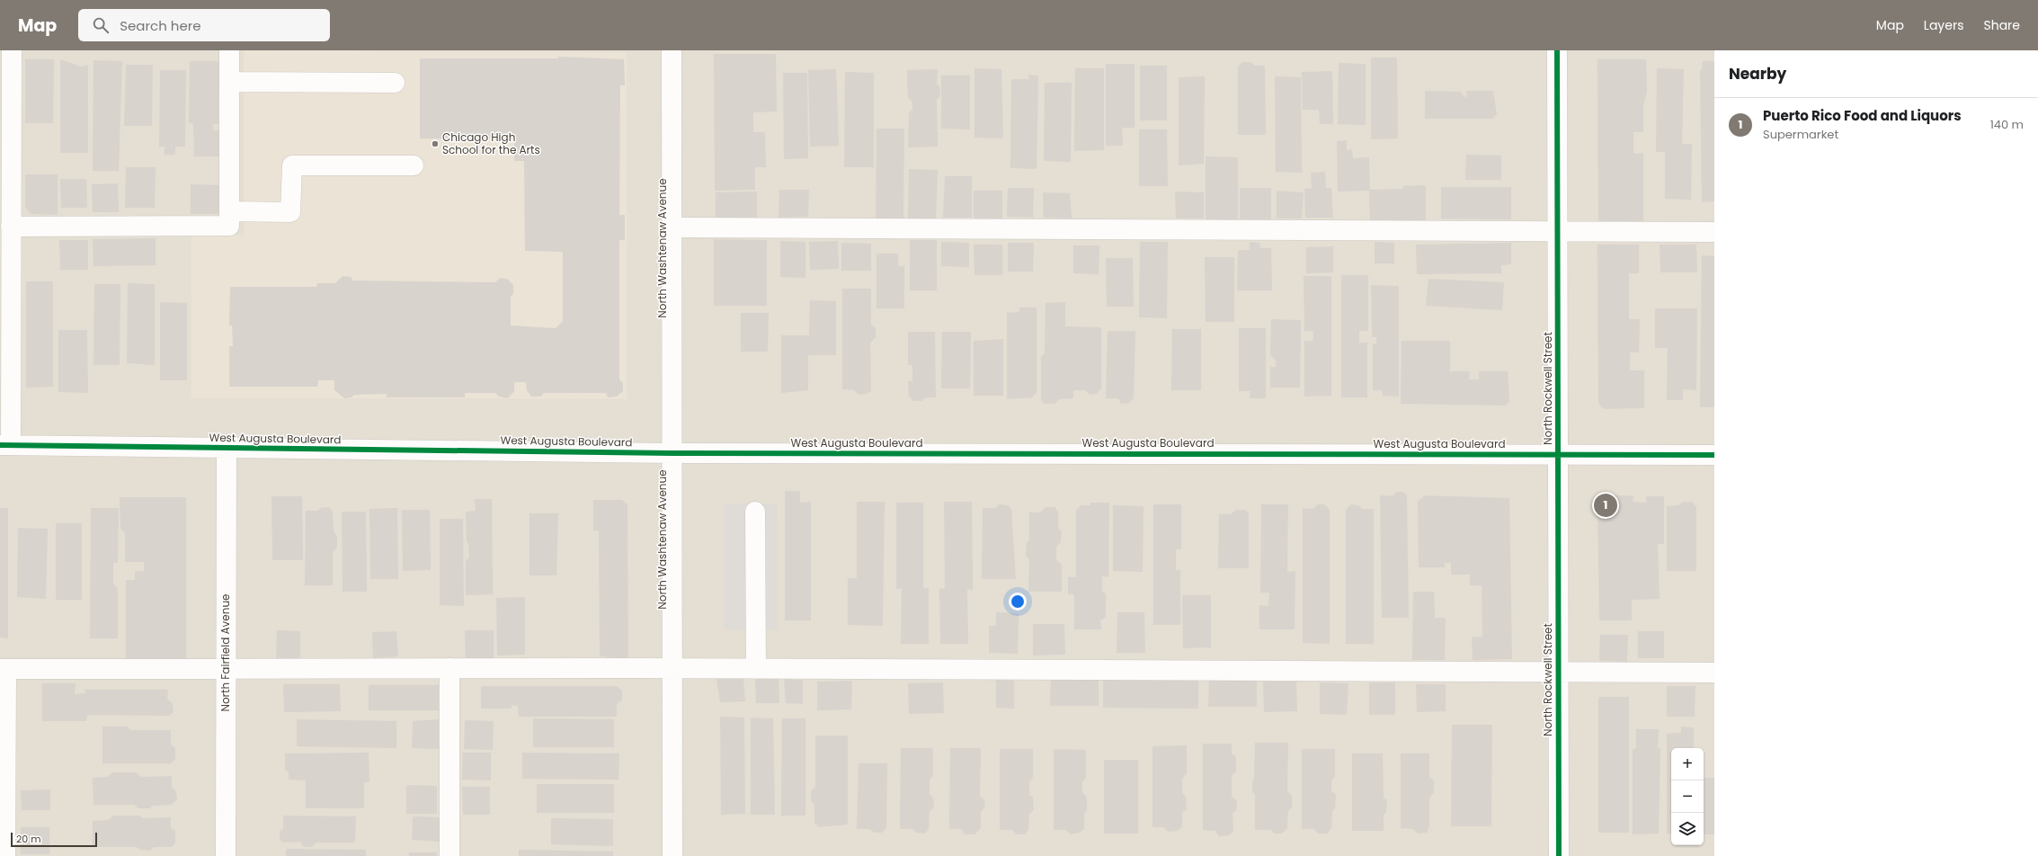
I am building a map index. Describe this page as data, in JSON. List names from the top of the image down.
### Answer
{
  "streets": {
    "street": [
      "North Washtenaw Avenue",
      "North Rockwell Street",
      "West Augusta Boulevard",
      "North Fairfield Avenue"
    ]
  },
  "crossings": [
    ["North Washtenaw Avenue", "West Augusta Boulevard"],
    ["North Rockwell Street", "West Augusta Boulevard"],
    ["West Augusta Boulevard", "North Fairfield Avenue"]
  ],
  "places": ["Chicago High School for the Arts"],
  "scale_bar": "20 m",
  "page": {
    "header": "Map",
    "search": "Search here",
    "nav": ["Map", "Layers", "Share"],
    "heading": "Nearby",
    "list": [
      {
        "mark": "1",
        "name": "Puerto Rico Food and Liquors",
        "note": "Supermarket",
        "value": "140 m"
      }
    ],
    "pins": "1",
    "map_buttons": ["+", "−"],
    "scale": "20 m"
  }
}
